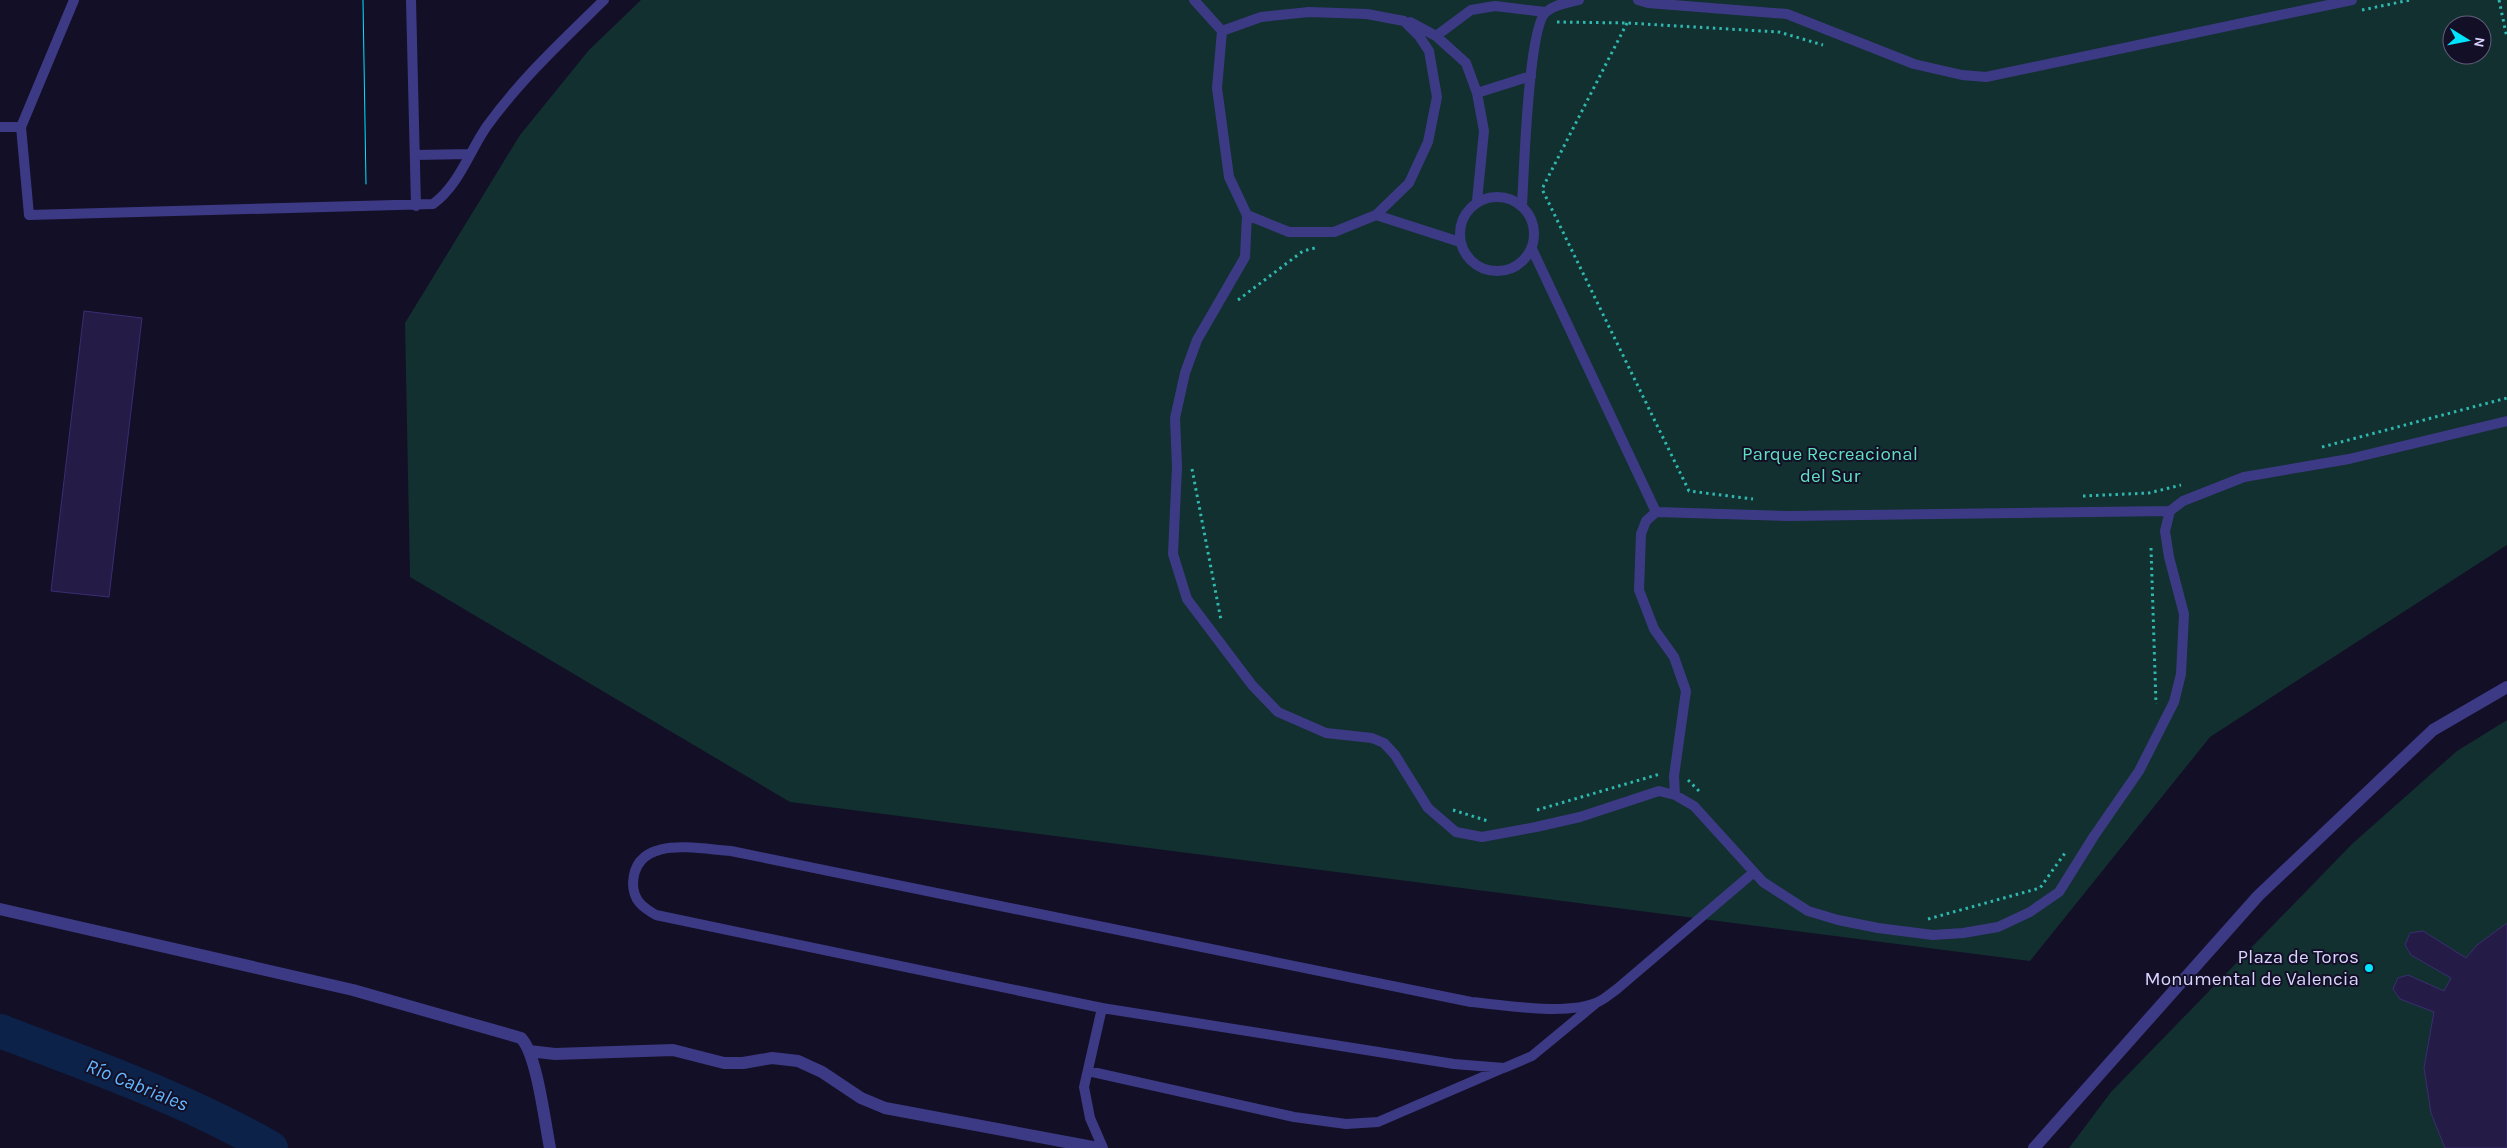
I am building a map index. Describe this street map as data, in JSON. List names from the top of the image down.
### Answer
{
  "water": ["Río Cabriales"],
  "parks": ["Parque Recreacional del Sur"],
  "places": ["Plaza de Toros Monumental de Valencia"],
  "north": "right"
}
